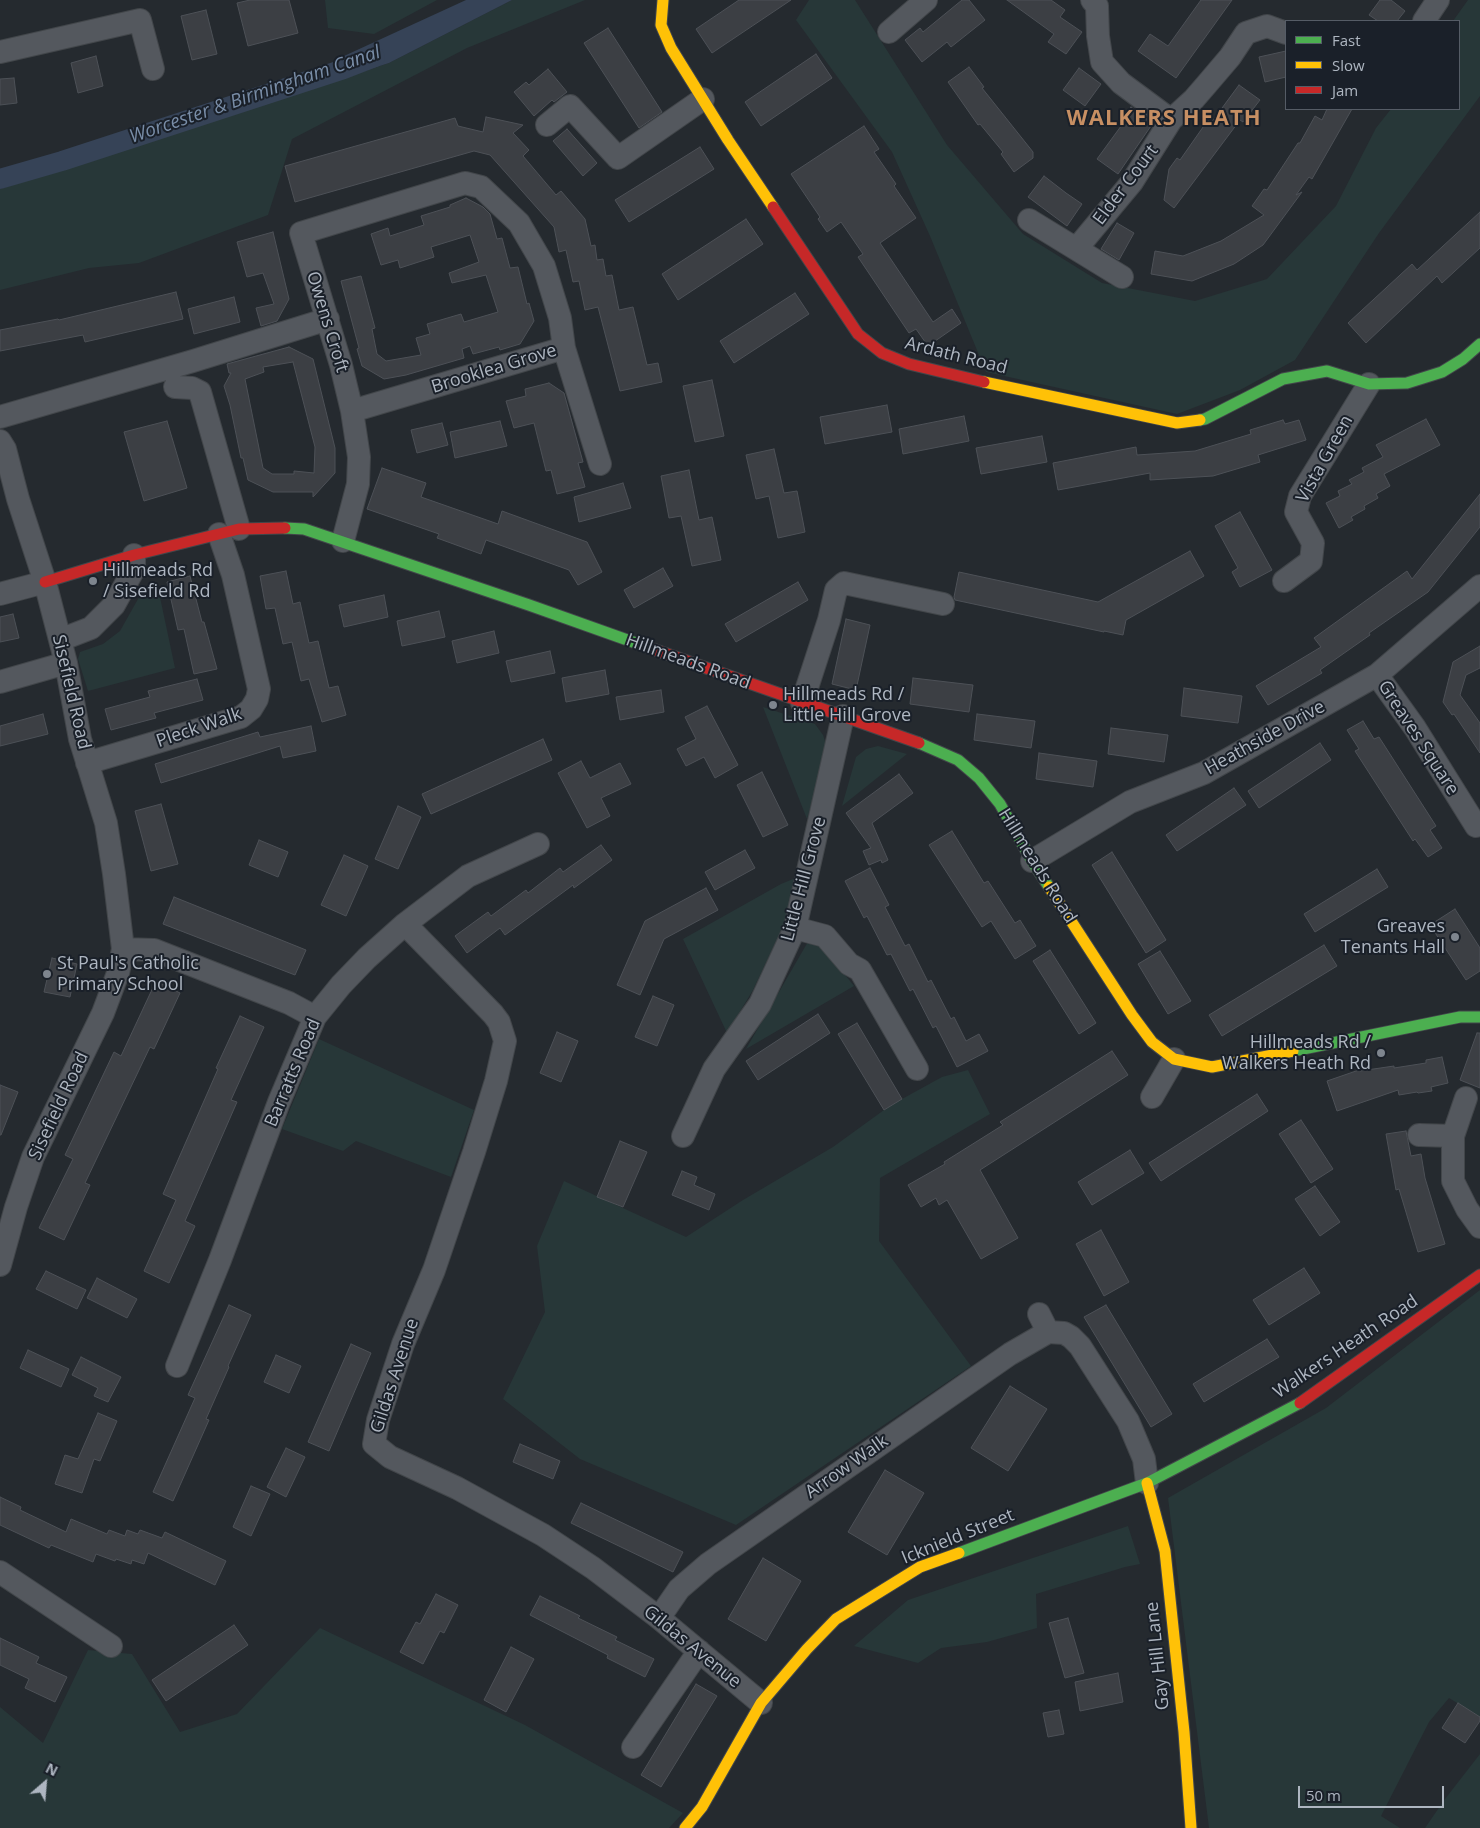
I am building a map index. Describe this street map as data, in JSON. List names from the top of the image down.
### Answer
{
  "streets": {
    "street": [
      "Elder Court",
      "Owens Croft",
      "Ardath Road",
      "Brooklea Grove",
      "Vista Green",
      "Hillmeads Road",
      "Sisefield Road",
      "Pleck Walk",
      "Heathside Drive",
      "Greaves Square",
      "Little Hill Grove",
      "Barratts Road",
      "Walkers Heath Road",
      "Gildas Avenue",
      "Arrow Walk",
      "Icknield Street",
      "Gay Hill Lane"
    ]
  },
  "crossings": [
    ["Owens Croft", "Brooklea Grove"],
    ["Owens Croft", "Hillmeads Road"],
    ["Ardath Road", "Vista Green"],
    ["Hillmeads Road", "Sisefield Road"],
    ["Hillmeads Road", "Pleck Walk"],
    ["Hillmeads Road", "Heathside Drive"],
    ["Hillmeads Road", "Little Hill Grove"],
    ["Sisefield Road", "Pleck Walk"],
    ["Heathside Drive", "Greaves Square"],
    ["Barratts Road", "Gildas Avenue"],
    ["Walkers Heath Road", "Arrow Walk"],
    ["Walkers Heath Road", "Icknield Street"],
    ["Walkers Heath Road", "Gay Hill Lane"],
    ["Gildas Avenue", "Arrow Walk"],
    ["Gildas Avenue", "Icknield Street"],
    ["Arrow Walk", "Icknield Street"],
    ["Arrow Walk", "Gay Hill Lane"],
    ["Icknield Street", "Gay Hill Lane"]
  ],
  "districts": ["WALKERS HEATH"],
  "water": ["Worcester & Birmingham Canal"],
  "places": [
    "Hillmeads Rd / Sisefield Rd",
    "Hillmeads Rd / Little Hill Grove",
    "Greaves Tenants Hall",
    "St Paul's Catholic Primary School",
    "Hillmeads Rd / Walkers Heath Rd"
  ],
  "legend": ["Fast", "Slow", "Jam"],
  "scale_bar": "50 m",
  "north": "top right"
}
